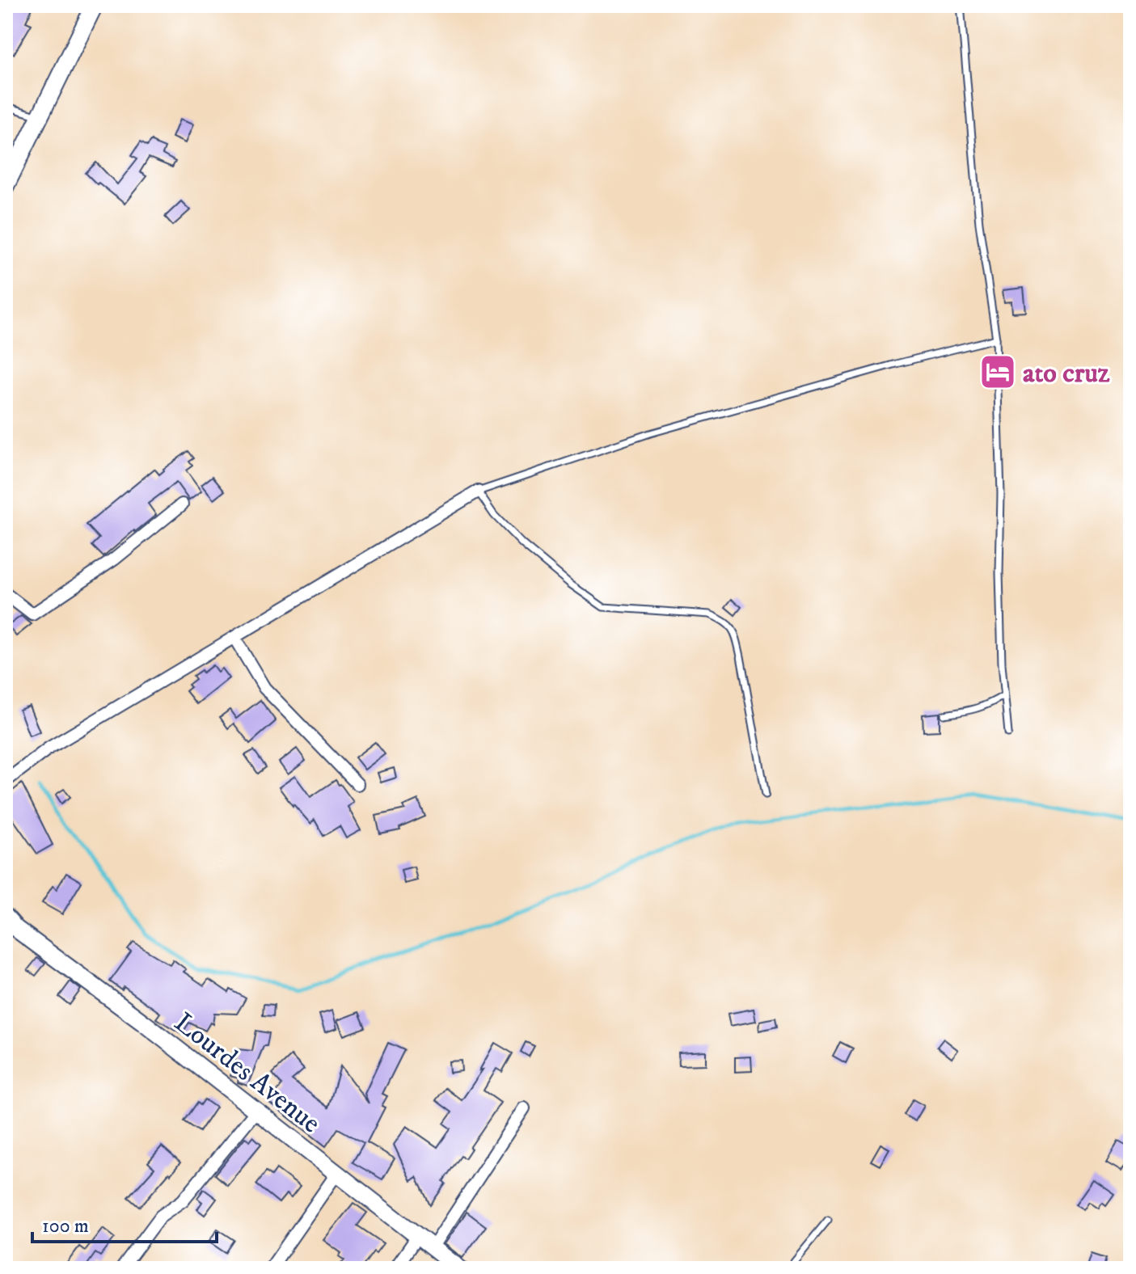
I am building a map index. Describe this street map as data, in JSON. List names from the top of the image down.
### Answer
{
  "streets": {
    "main road": ["Lourdes Avenue"]
  },
  "places": {
    "hotel": ["ato cruz"]
  },
  "scale_bar": "100 m"
}
